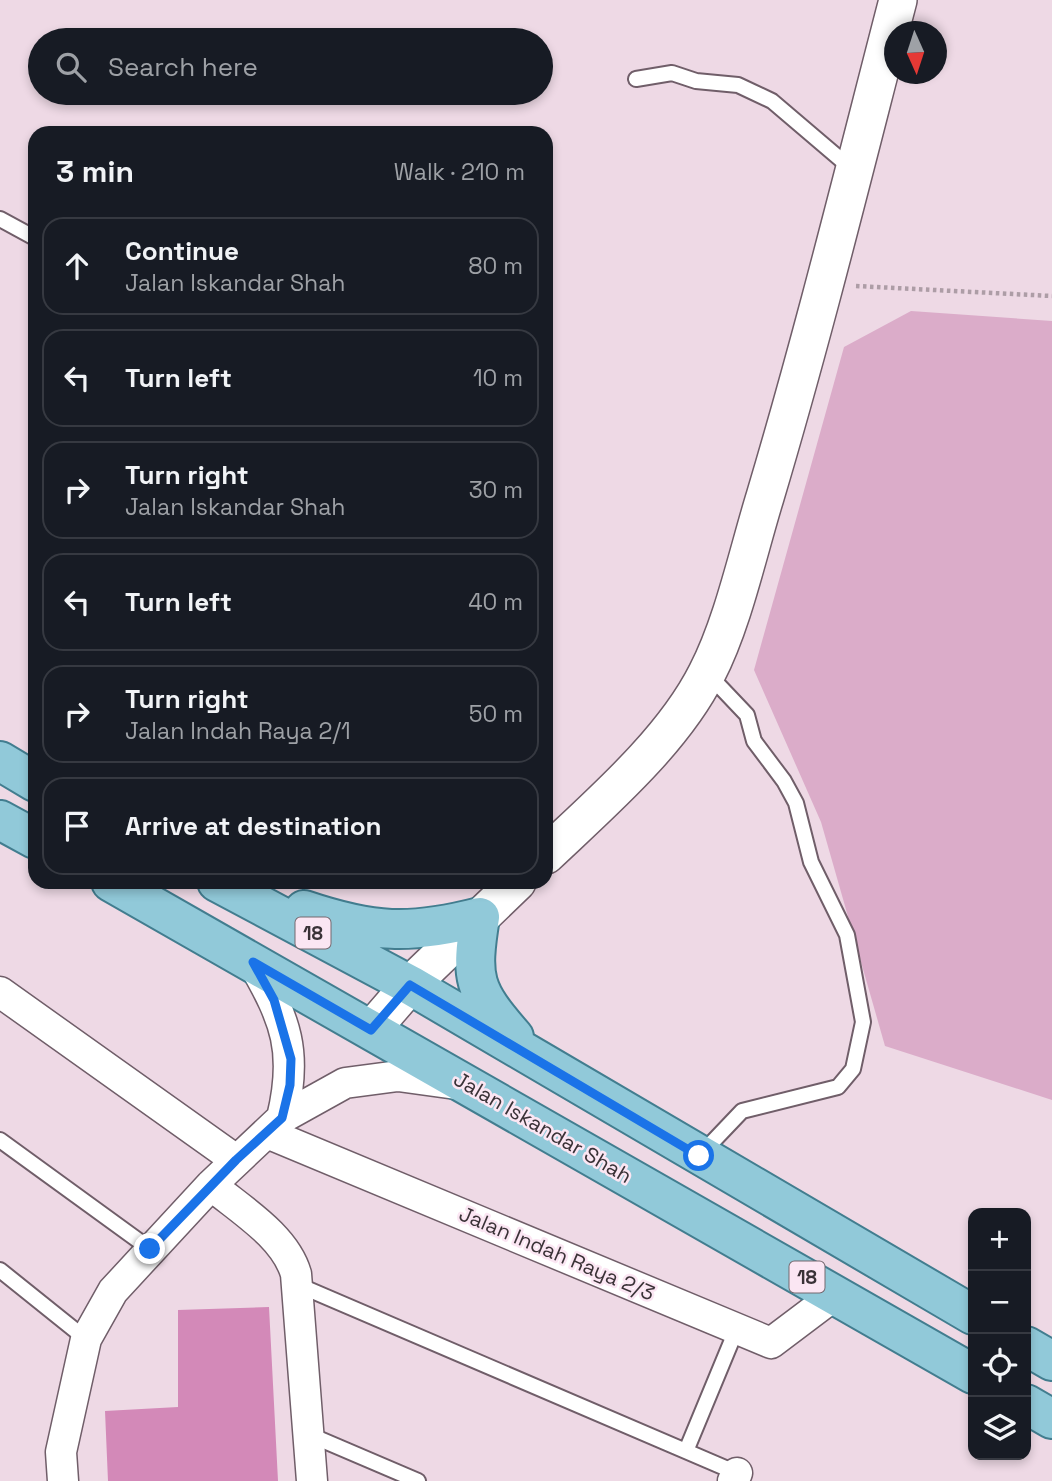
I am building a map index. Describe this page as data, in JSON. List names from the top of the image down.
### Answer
{
  "streets": {
    "main road": ["18", "Jalan Iskandar Shah"],
    "street": ["Jalan Indah Raya 2/3"]
  },
  "crossings": [
    ["Jalan Iskandar Shah", "Jalan Indah Raya 2/3"]
  ],
  "north": "bottom",
  "page": {
    "search": "Search here",
    "heading": ["3 min", "Walk · 210 m"],
    "list": [
      ["Continue", "Jalan Iskandar Shah", "80 m"],
      ["Turn left", "10 m"],
      ["Turn right", "Jalan Iskandar Shah", "30 m"],
      ["Turn left", "40 m"],
      ["Turn right", "Jalan Indah Raya 2/1", "50 m"],
      "Arrive at destination"
    ],
    "map_buttons": ["+", "−"]
  }
}
